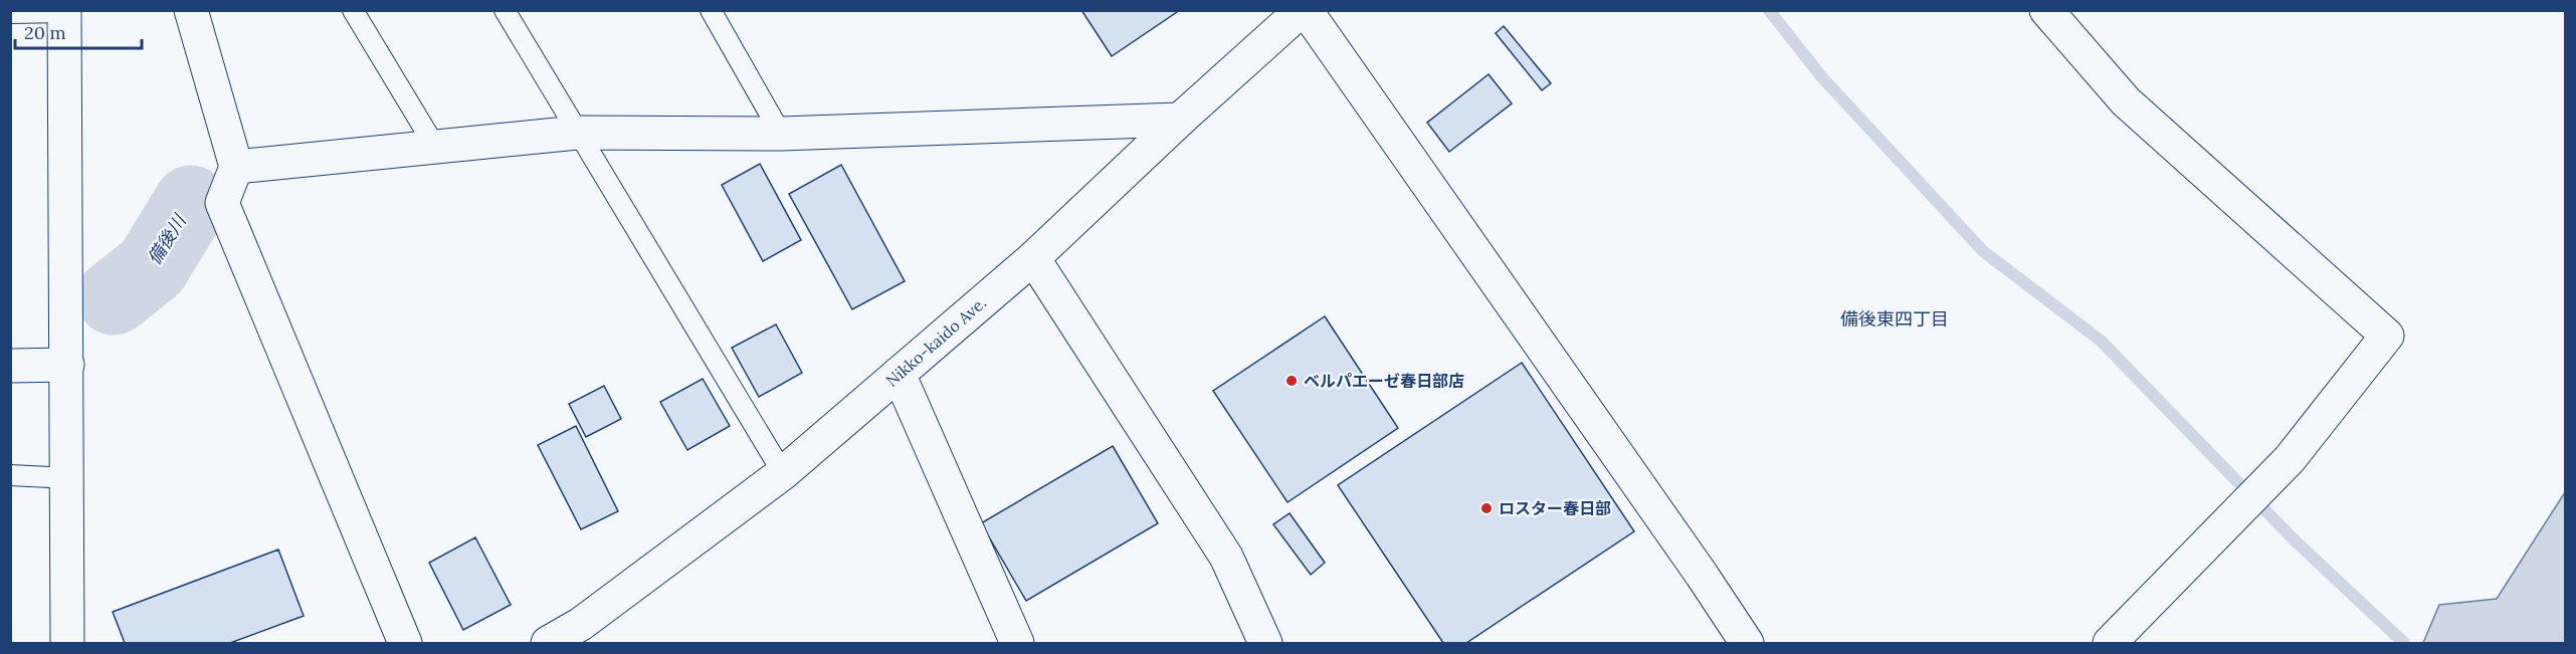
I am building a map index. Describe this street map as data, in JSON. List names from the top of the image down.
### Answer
{
  "streets": {
    "main road": ["Nikko-kaido Ave."]
  },
  "districts": ["備後東四丁目"],
  "water": ["備後川"],
  "places": ["ベルパエーゼ春日部店", "ロスター春日部"],
  "scale_bar": "20 m"
}
